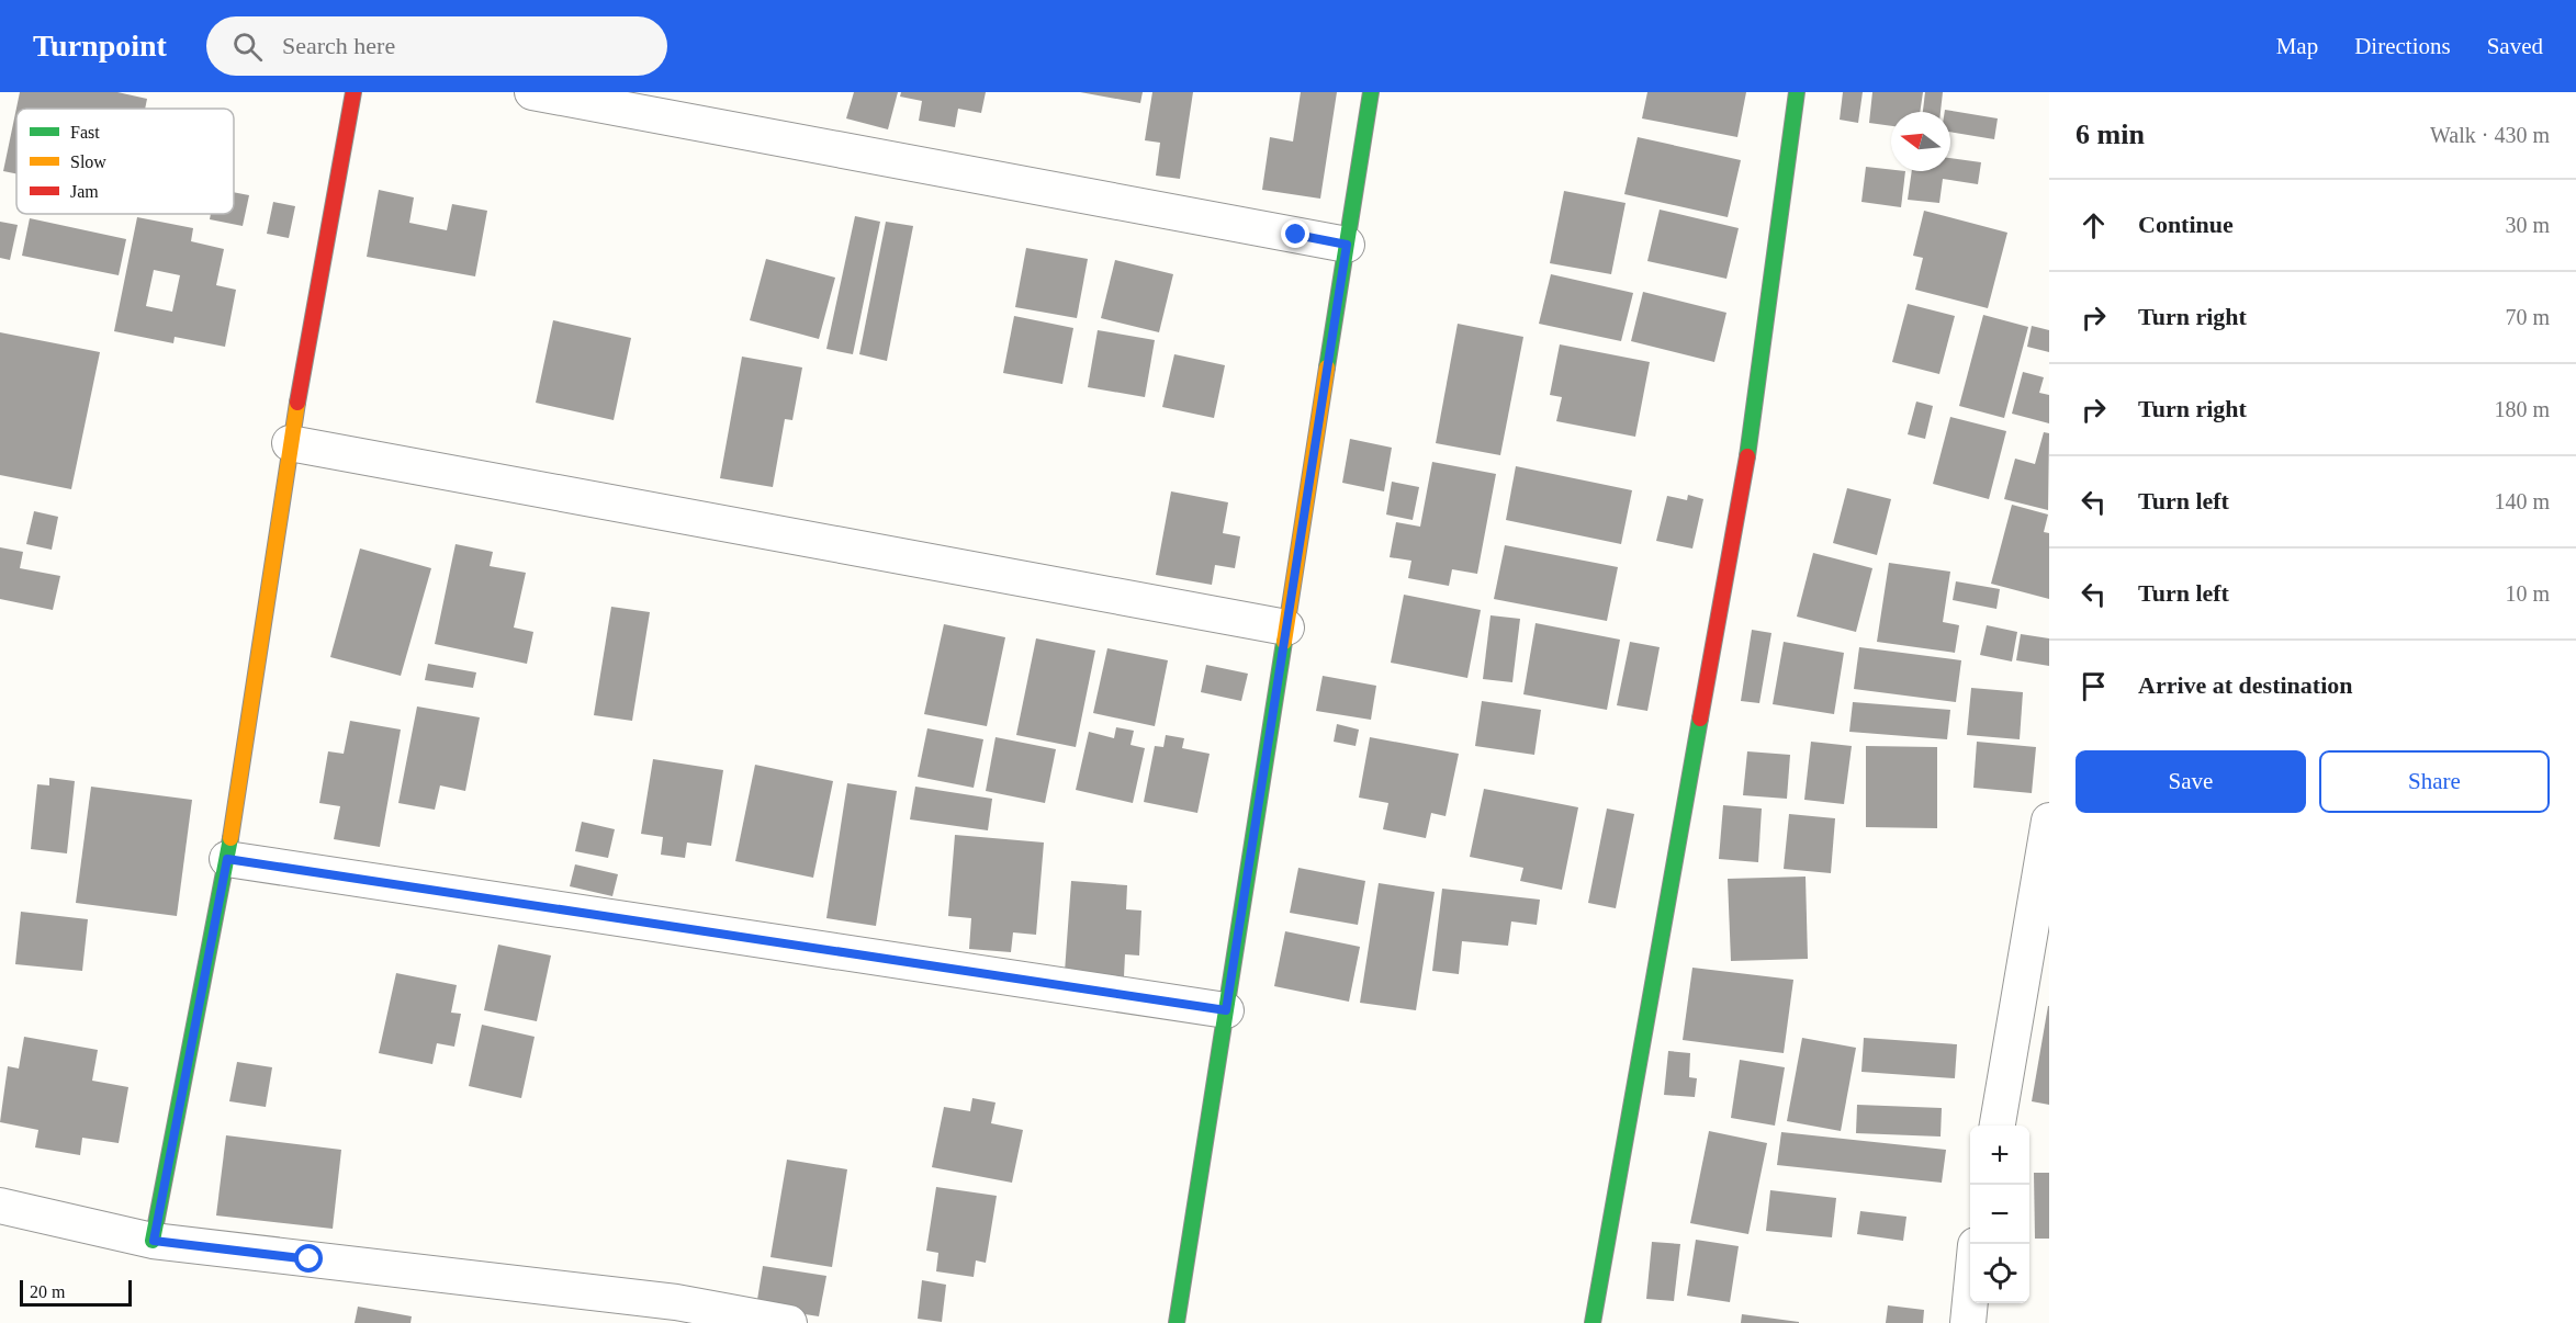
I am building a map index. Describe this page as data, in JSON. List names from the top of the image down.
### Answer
{
  "legend": ["Fast", "Slow", "Jam"],
  "scale_bar": "20 m",
  "north": "left",
  "page": {
    "header": "Turnpoint",
    "search": "Search here",
    "nav": ["Map", "Directions", "Saved"],
    "heading": ["6 min", "Walk · 430 m"],
    "list": [
      ["Continue", "30 m"],
      ["Turn right", "70 m"],
      ["Turn right", "180 m"],
      ["Turn left", "140 m"],
      ["Turn left", "10 m"],
      "Arrive at destination"
    ],
    "buttons": ["Save", "Share"],
    "map_buttons": ["+", "−"],
    "scale": "20 m"
  }
}
